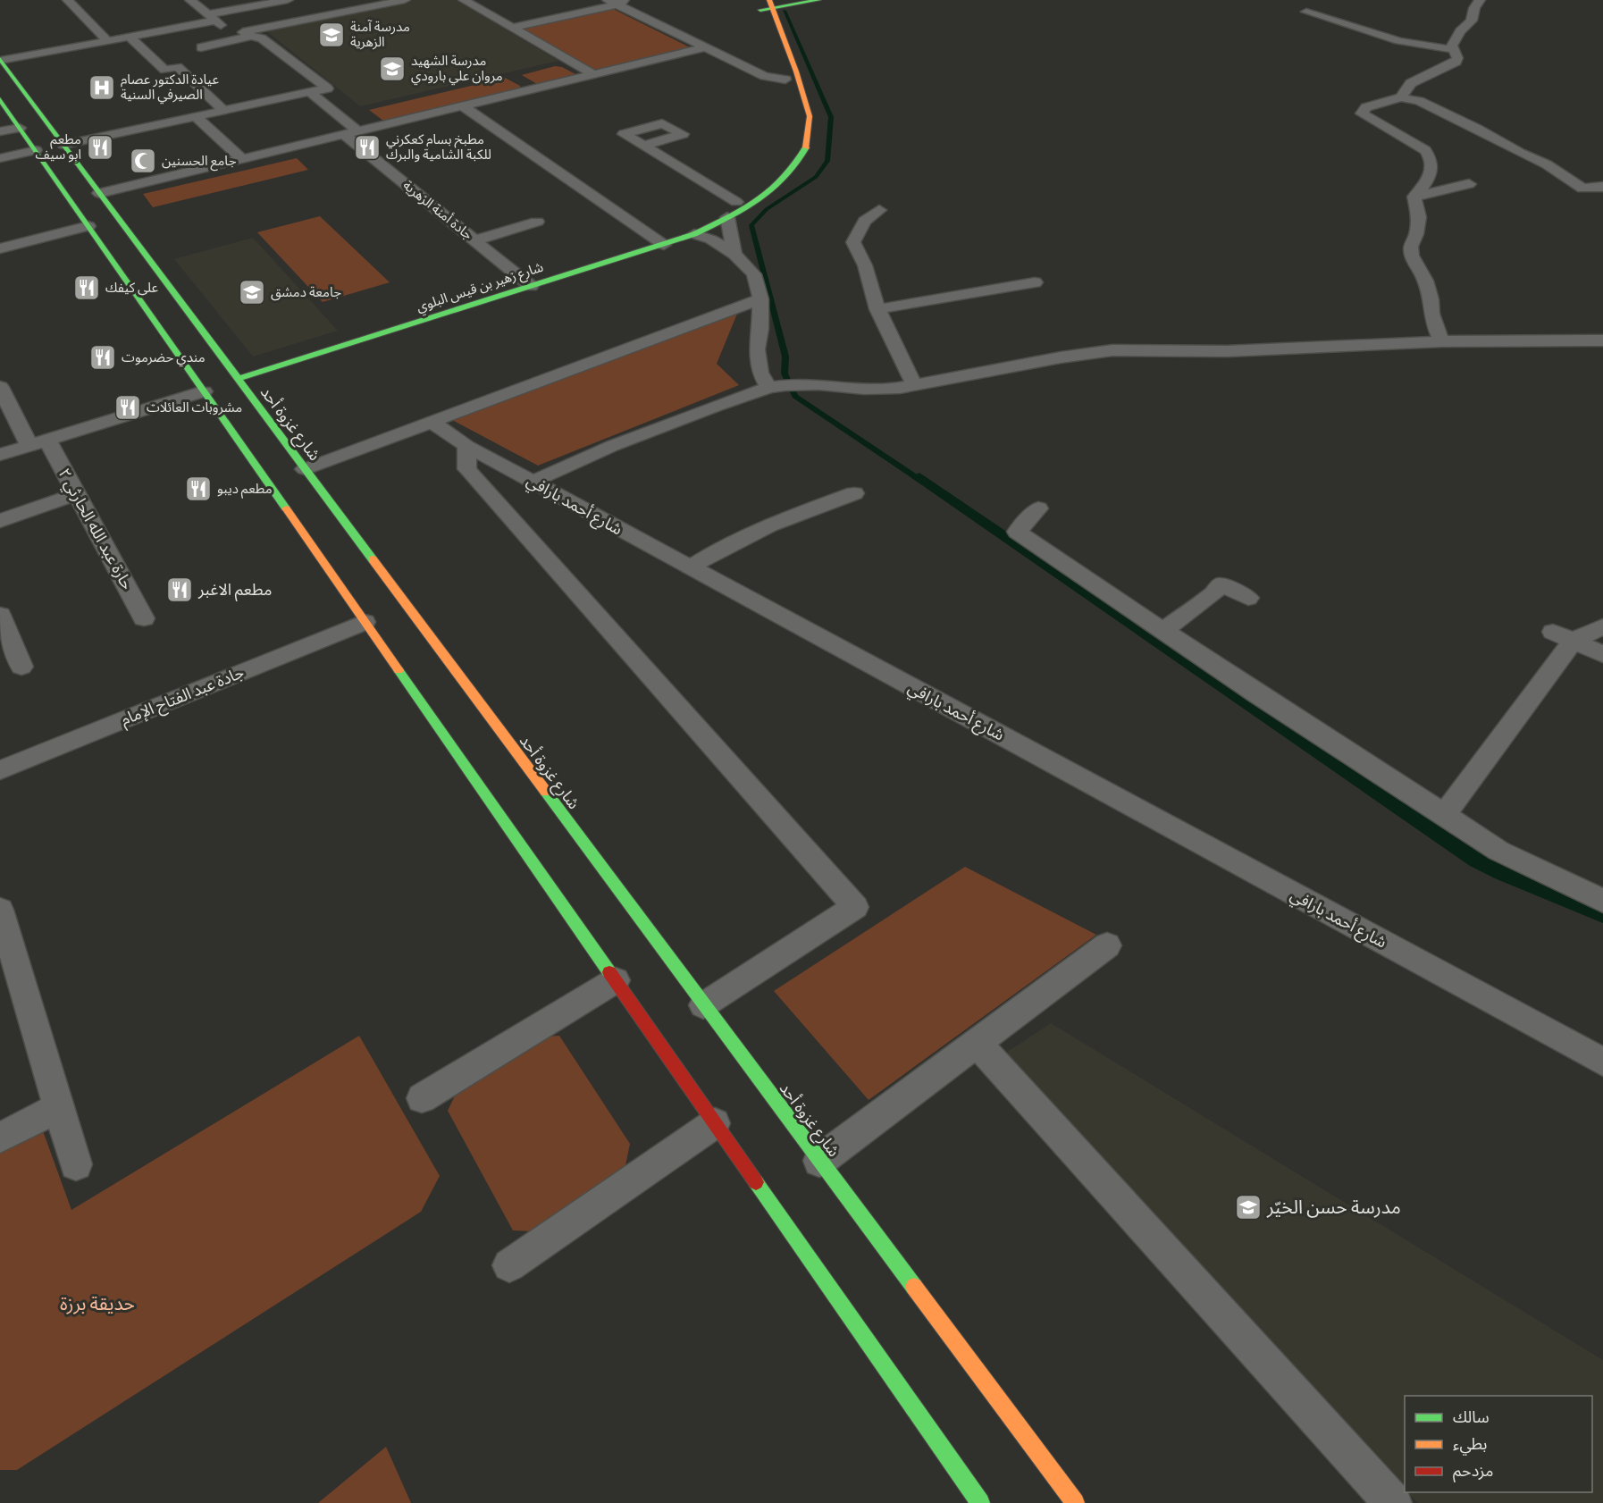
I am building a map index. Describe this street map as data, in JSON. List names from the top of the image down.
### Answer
{
  "streets": {
    "main road": ["شارع زهير بن قيس البلوي", "شارع غزوة أحد"],
    "street": [
      "جادة أمنة الزهرية",
      "شارع أحمد بارافي",
      "حارة عبد الله الحارثي ٢",
      "جادة عبد الفتاح الإمام"
    ]
  },
  "crossings": [
    ["جادة أمنة الزهرية", "شارع زهير بن قيس البلوي"],
    ["شارع زهير بن قيس البلوي", "شارع غزوة أحد"]
  ],
  "parks": ["حديقة برزة"],
  "places": {
    "school or university": [
      "مدرسة آمنة الزهرية",
      "مدرسة الشهيد مروان علي بارودي",
      "جامعة دمشق",
      "مدرسة حسن الخيّر"
    ],
    "hospital": ["عيادة الدكتور عصام الصيرفي السنية"],
    "restaurant": [
      "مطعم ابو سيف",
      "مطبخ بسام كعكرني للكبة الشامية والبرك",
      "على كيفك",
      "مندي حضرموت",
      "مشروبات العائلات",
      "مطعم ديبو",
      "مطعم الاغبر"
    ],
    "mosque": ["جامع الحسنين"]
  },
  "legend": ["سالك", "بطيء", "مزدحم"]
}
